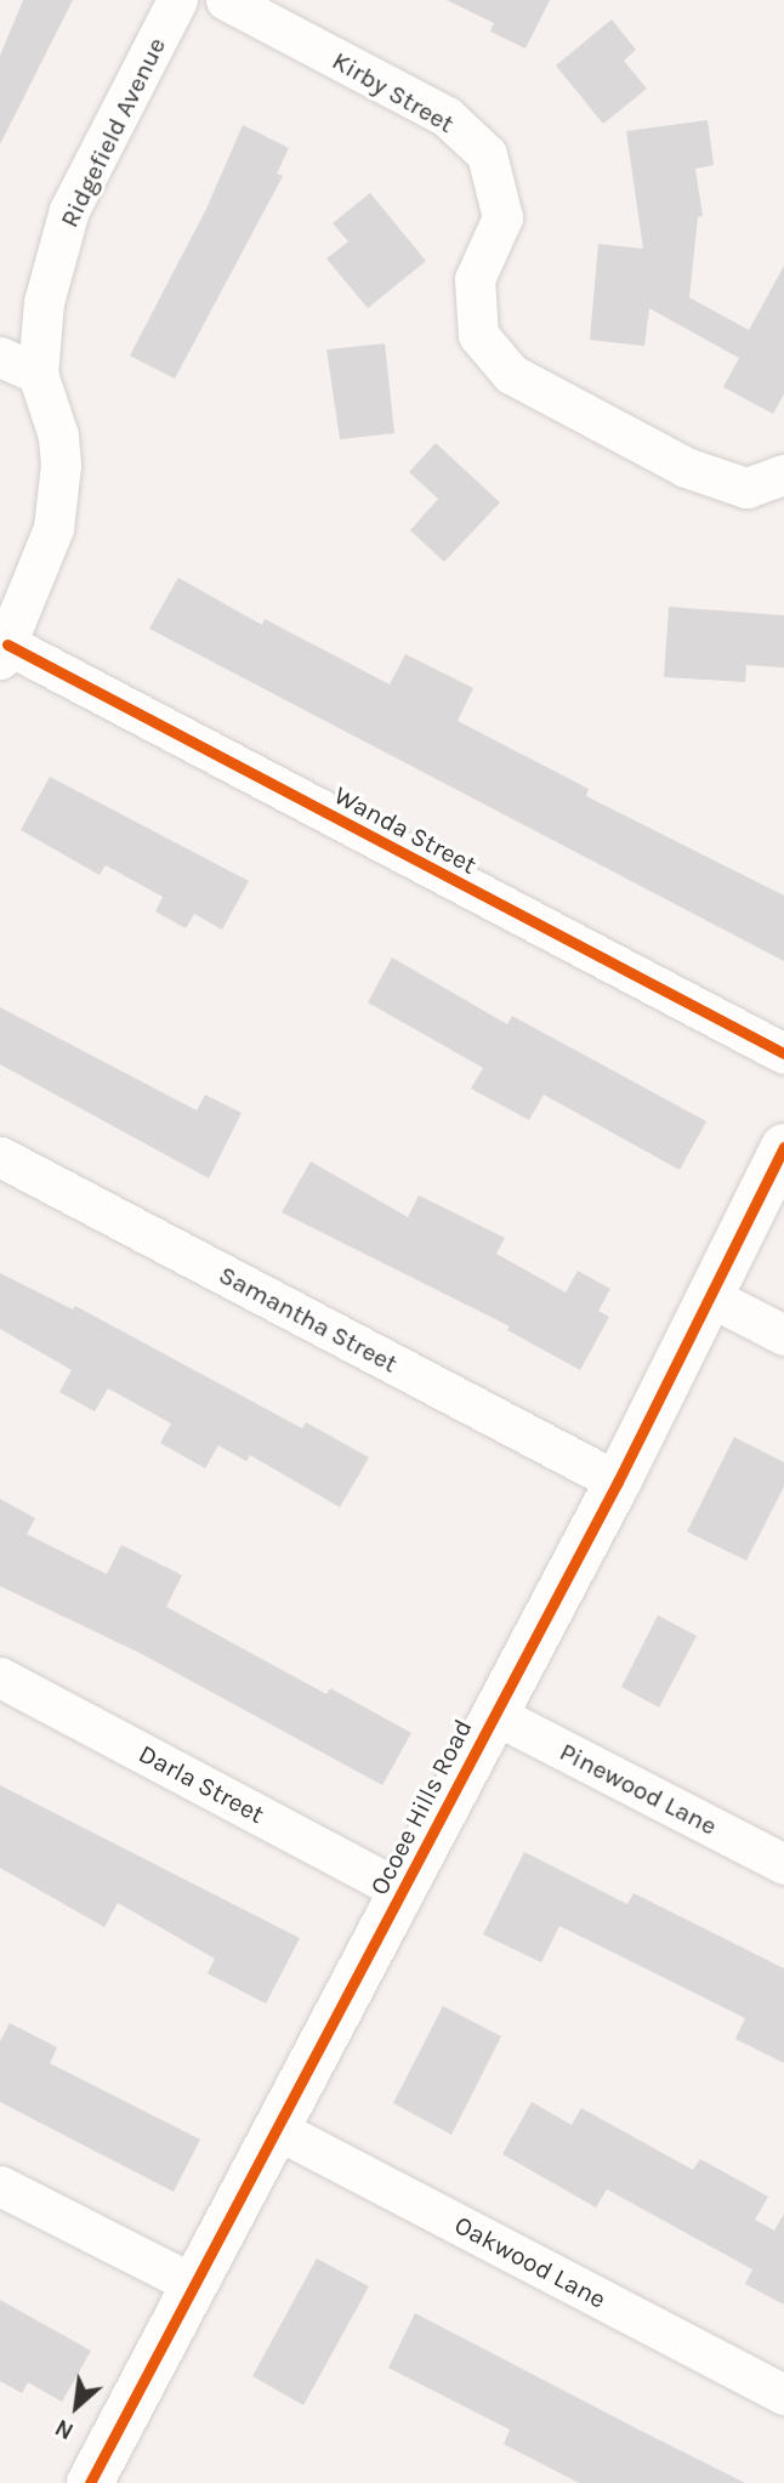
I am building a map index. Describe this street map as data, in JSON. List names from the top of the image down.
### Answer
{
  "streets": {
    "street": [
      "Kirby Street",
      "Ridgefield Avenue",
      "Wanda Street",
      "Samantha Street",
      "Darla Street",
      "Pinewood Lane",
      "Ocoee Hills Road",
      "Oakwood Lane"
    ]
  },
  "crossings": [
    ["Ridgefield Avenue", "Wanda Street"],
    ["Samantha Street", "Ocoee Hills Road"],
    ["Darla Street", "Ocoee Hills Road"],
    ["Pinewood Lane", "Ocoee Hills Road"],
    ["Ocoee Hills Road", "Oakwood Lane"]
  ],
  "north": "bottom left"
}
